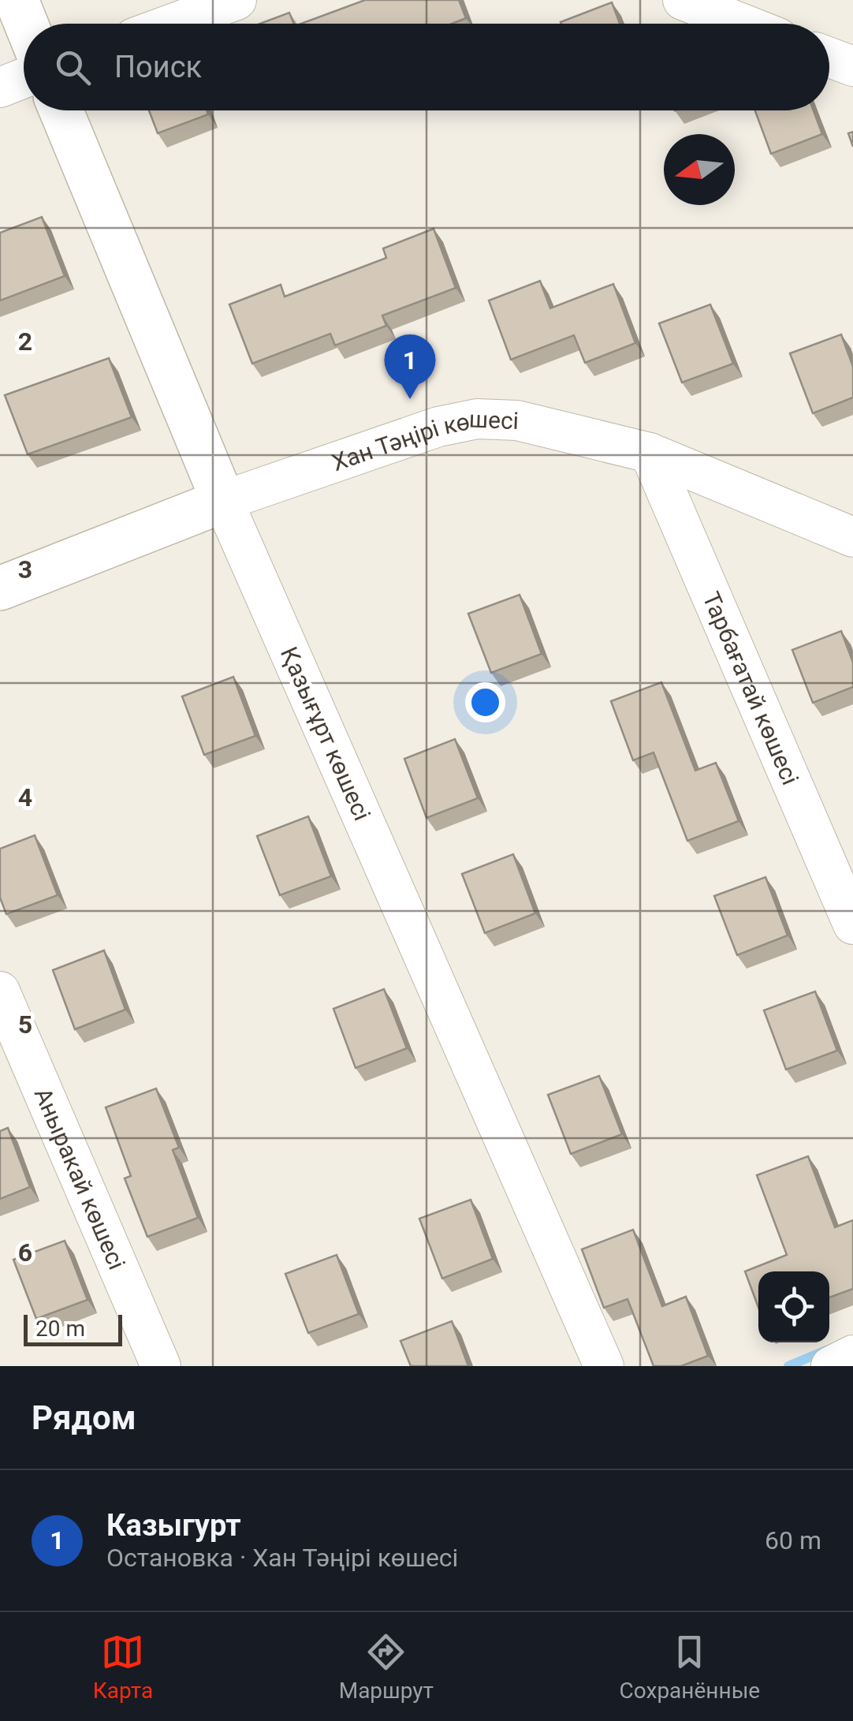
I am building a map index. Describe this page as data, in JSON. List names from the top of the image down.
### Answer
{
  "streets": {
    "street": [
      "Хан Тәңірі көшесі",
      "Тарбағатай көшесі",
      "Қазығұрт көшесі",
      "Аныракай көшесі"
    ]
  },
  "crossings": [
    ["Хан Тәңірі көшесі", "Тарбағатай көшесі"],
    ["Хан Тәңірі көшесі", "Қазығұрт көшесі"]
  ],
  "scale_bar": "20 m",
  "north": "left",
  "page": {
    "search": "Поиск",
    "pins": "1",
    "scale": "20 m",
    "heading": "Рядом",
    "list": [
      {
        "mark": "1",
        "name": "Казыгурт",
        "note": "Остановка · Хан Тәңірі көшесі",
        "value": "60 m"
      }
    ],
    "nav": ["Карта", "Маршрут", "Сохранённые"]
  },
  "grid": {
    "rows": [
      "2",
      "3",
      "4",
      "5",
      "6"
    ]
  }
}
